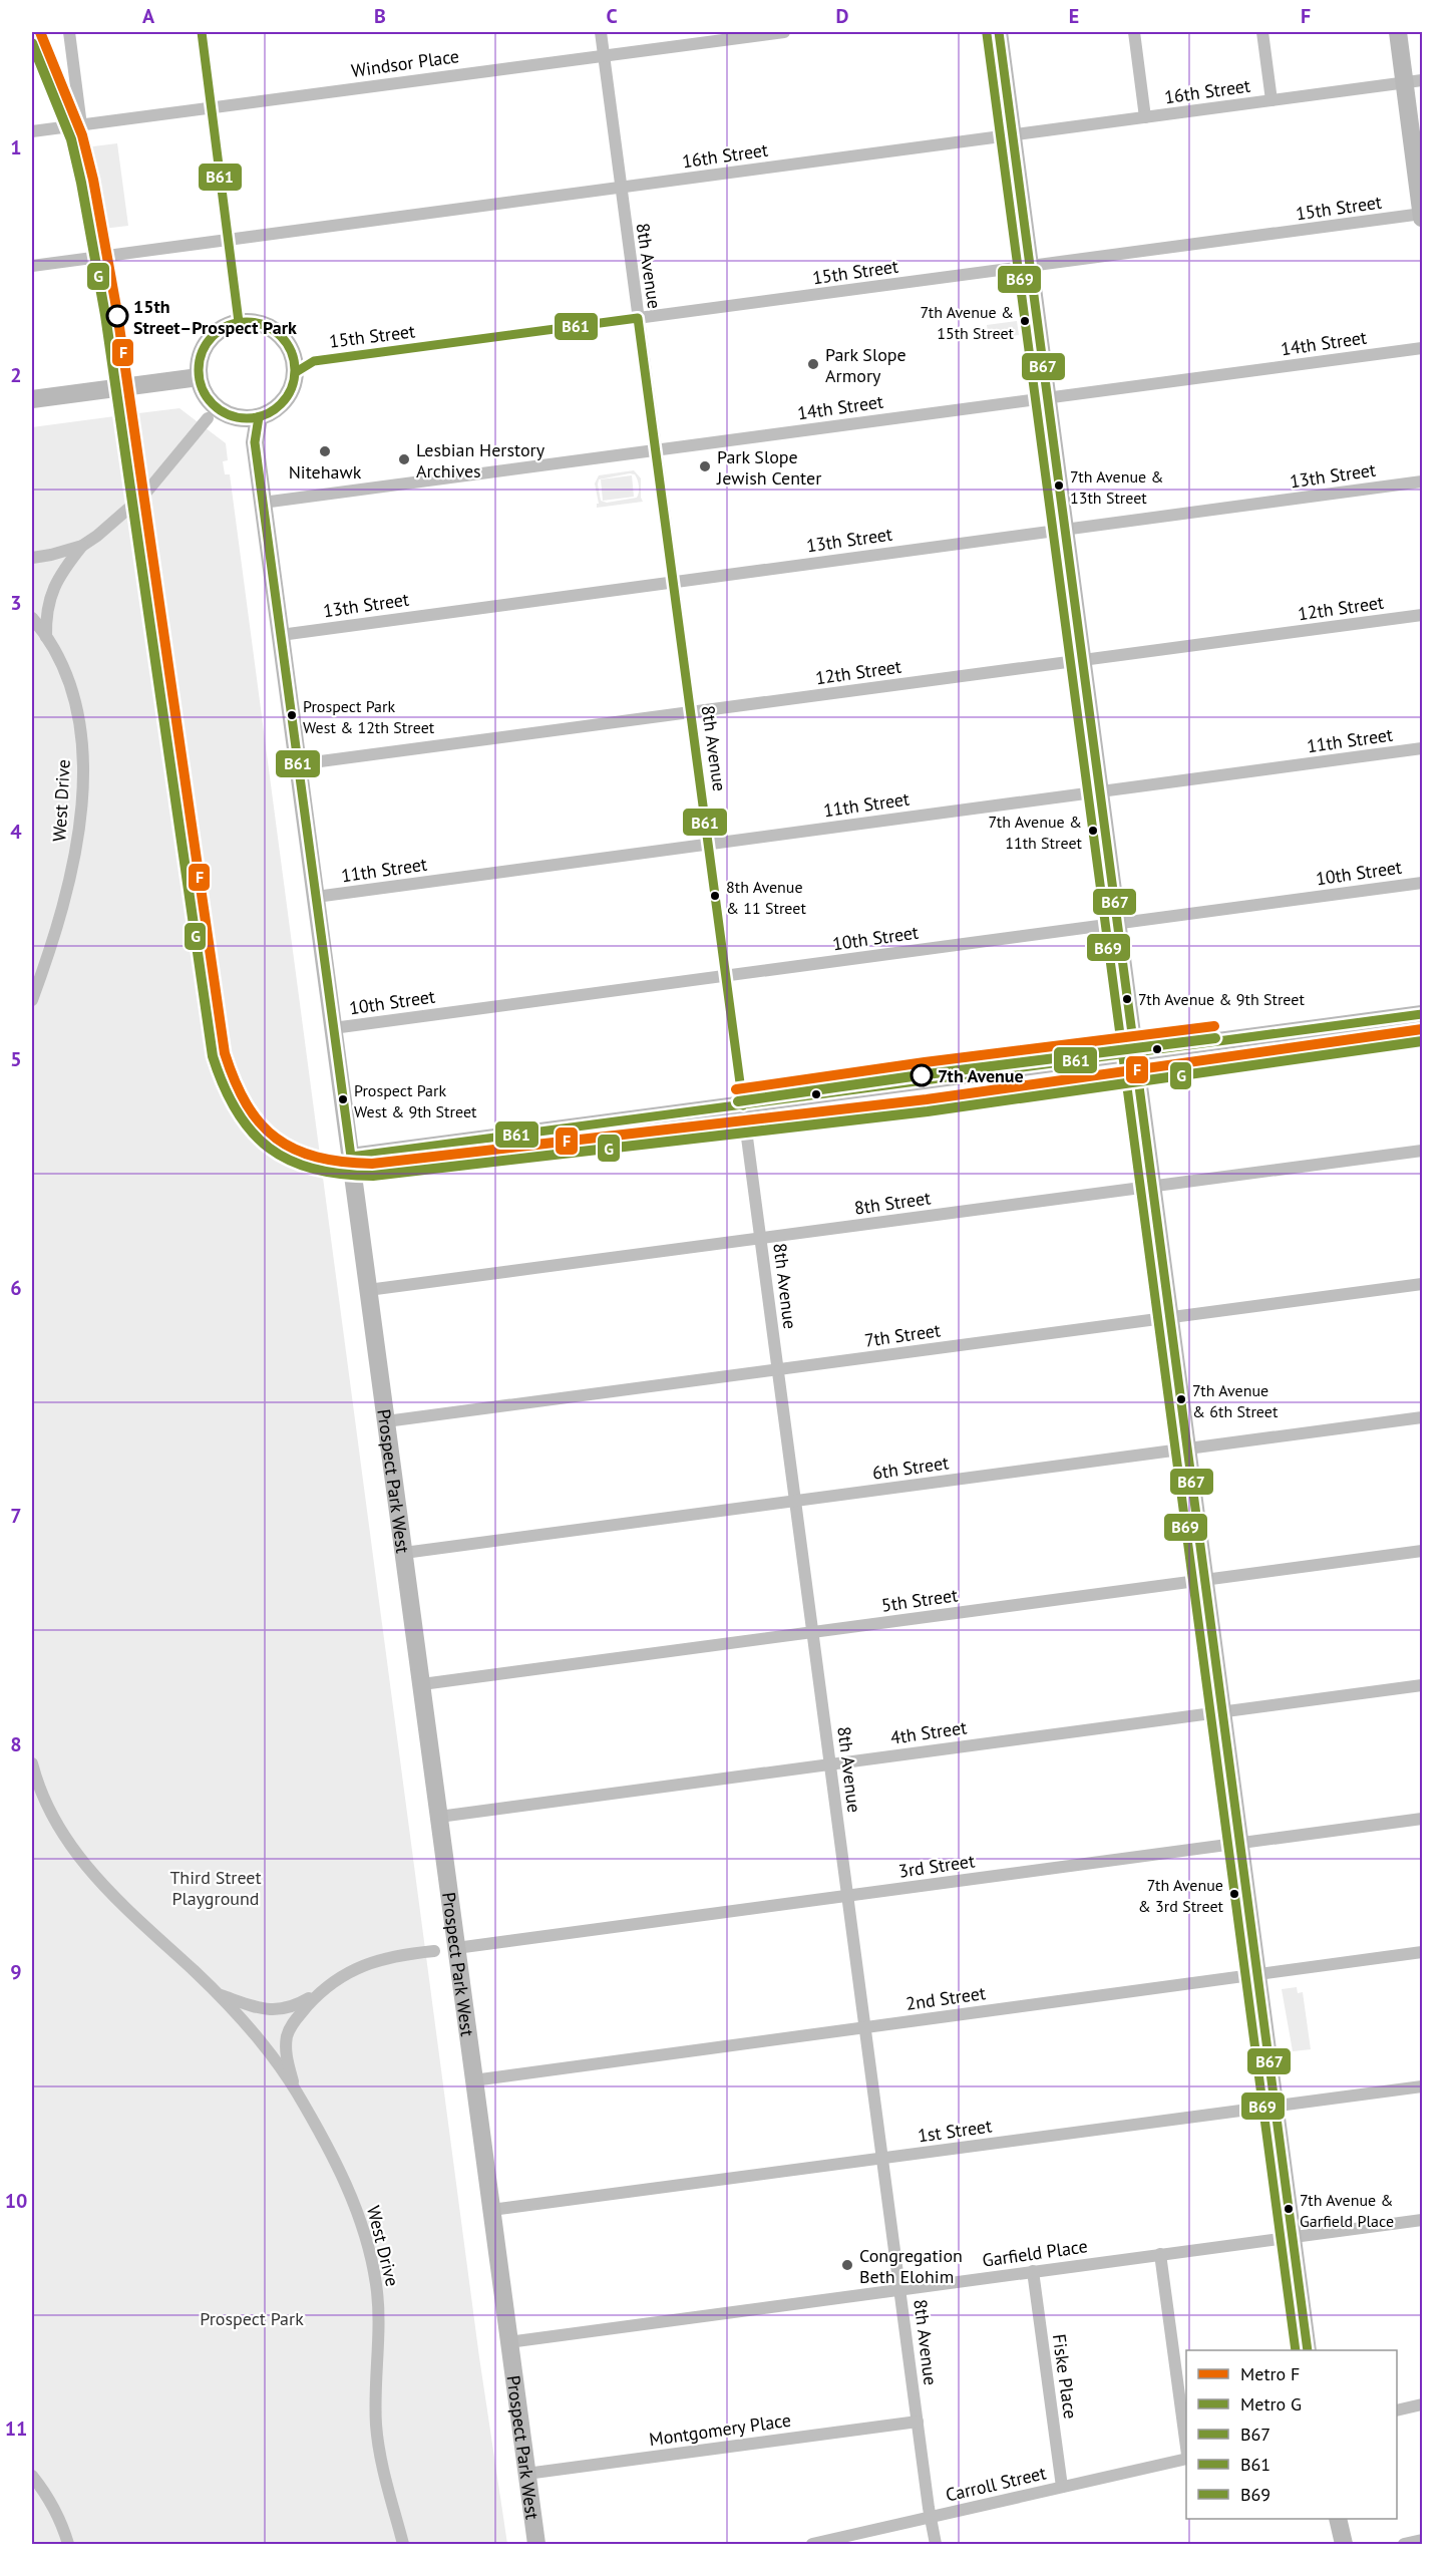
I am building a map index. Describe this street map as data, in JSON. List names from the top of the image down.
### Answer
{
  "streets": {
    "street": [
      "Windsor Place",
      "16th Street",
      "15th Street",
      "8th Avenue",
      "14th Street",
      "13th Street",
      "12th Street",
      "11th Street",
      "West Drive",
      "10th Street",
      "8th Street",
      "7th Street",
      "6th Street",
      "Prospect Park West",
      "5th Street",
      "4th Street",
      "3rd Street",
      "2nd Street",
      "1st Street",
      "Garfield Place",
      "Fiske Place",
      "Montgomery Place",
      "Carroll Street"
    ]
  },
  "crossings": [
    ["Windsor Place", "8th Avenue"],
    ["16th Street", "8th Avenue"],
    ["15th Street", "8th Avenue"],
    ["15th Street", "Prospect Park West"],
    ["8th Avenue", "14th Street"],
    ["8th Avenue", "13th Street"],
    ["8th Avenue", "12th Street"],
    ["8th Avenue", "11th Street"],
    ["8th Avenue", "10th Street"],
    ["8th Avenue", "8th Street"],
    ["8th Avenue", "7th Street"],
    ["8th Avenue", "6th Street"],
    ["8th Avenue", "5th Street"],
    ["8th Avenue", "4th Street"],
    ["8th Avenue", "3rd Street"],
    ["8th Avenue", "2nd Street"],
    ["8th Avenue", "1st Street"],
    ["8th Avenue", "Garfield Place"],
    ["8th Avenue", "Montgomery Place"],
    ["8th Avenue", "Carroll Street"],
    ["14th Street", "Prospect Park West"],
    ["13th Street", "Prospect Park West"],
    ["12th Street", "Prospect Park West"],
    ["11th Street", "Prospect Park West"],
    ["10th Street", "Prospect Park West"],
    ["8th Street", "Prospect Park West"],
    ["7th Street", "Prospect Park West"],
    ["6th Street", "Prospect Park West"],
    ["Prospect Park West", "5th Street"],
    ["Prospect Park West", "4th Street"],
    ["Prospect Park West", "3rd Street"],
    ["Prospect Park West", "2nd Street"],
    ["Prospect Park West", "1st Street"],
    ["Prospect Park West", "Garfield Place"],
    ["Prospect Park West", "Montgomery Place"],
    ["Garfield Place", "Fiske Place"],
    ["Fiske Place", "Carroll Street"]
  ],
  "parks": ["Third Street Playground", "Prospect Park"],
  "places": [
    "15th Street–Prospect Park",
    "7th Avenue & 15th Street",
    "Park Slope Armory",
    "Nitehawk",
    "Lesbian Herstory Archives",
    "Park Slope Jewish Center",
    "7th Avenue & 13th Street",
    "Prospect Park West & 12th Street",
    "7th Avenue & 11th Street",
    "8th Avenue & 11 Street",
    "7th Avenue & 9th Street",
    "7th Avenue",
    "Prospect Park West & 9th Street",
    "7th Avenue & 6th Street",
    "7th Avenue & 3rd Street",
    "7th Avenue & Garfield Place",
    "Congregation Beth Elohim"
  ],
  "lines": [
    "metro line F",
    "transit line B67",
    "transit line B61",
    "transit line B69",
    "metro line G"
  ],
  "legend": [
    "Metro F",
    "Metro G",
    "B67",
    "B61",
    "B69"
  ],
  "grid": {
    "columns": [
      "A",
      "B",
      "C",
      "D",
      "E",
      "F"
    ],
    "rows": [
      "1",
      "2",
      "3",
      "4",
      "5",
      "6",
      "7",
      "8",
      "9",
      "10",
      "11"
    ]
  }
}
